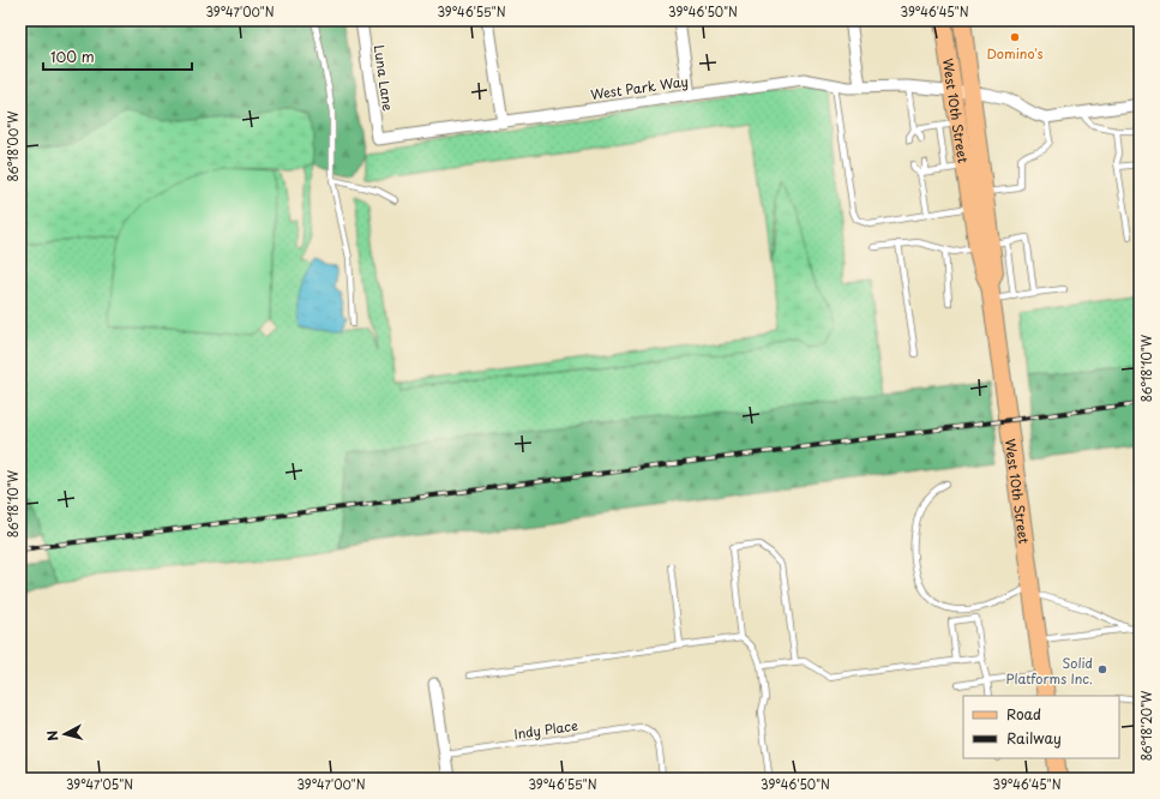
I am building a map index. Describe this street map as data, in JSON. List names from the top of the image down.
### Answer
{
  "streets": {
    "main road": ["West 10th Street"],
    "street": ["Luna Lane", "West Park Way"],
    "lane": ["Indy Place"]
  },
  "crossings": [
    ["Luna Lane", "West Park Way"],
    ["West Park Way", "West 10th Street"]
  ],
  "places": ["Domino's", "Solid Platforms Inc."],
  "legend": ["Road", "Railway"],
  "scale_bar": "100 m",
  "north": "left",
  "coordinates": [
    "39°47'00\"N",
    "39°46'55\"N",
    "39°46'50\"N",
    "39°46'45\"N",
    "86°18'00\"W",
    "86°18'10\"W",
    "86°18'20\"W",
    "39°47'05\"N"
  ]
}
